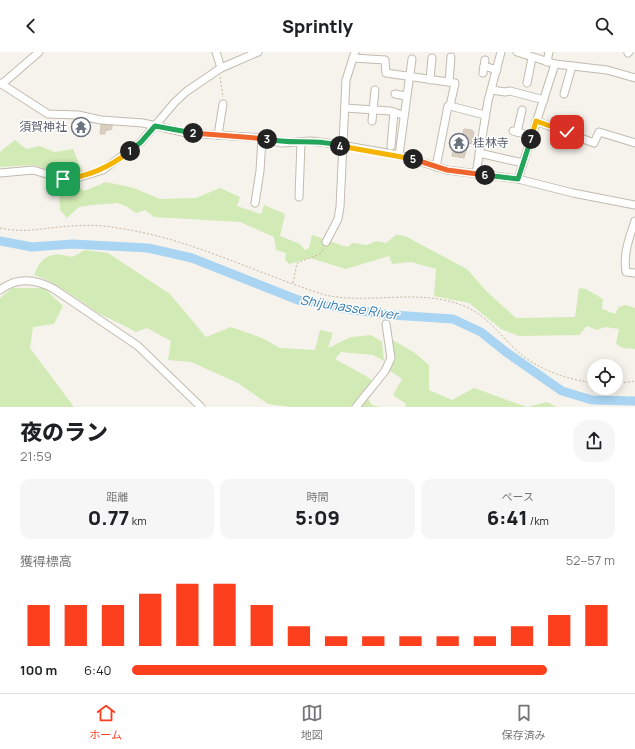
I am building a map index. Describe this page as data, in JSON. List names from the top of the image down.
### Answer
{
  "water": ["Shijuhasse River"],
  "places": {
    "temple": ["須賀神社", "桂林寺"]
  },
  "page": {
    "header": "Sprintly",
    "pins": [
      "2",
      "3",
      "7",
      "4",
      "1",
      "5",
      "6"
    ],
    "heading": ["夜のラン", "21:59"],
    "stats": [
      ["距離", "0.77 km"],
      ["時間", "5:09"],
      ["ペース", "6:41 /km"]
    ],
    "chart": ["獲得標高", "52–57 m"],
    "list": [
      {
        "name": "100 m",
        "note": "6:40"
      }
    ],
    "tabs": ["ホーム", "地図", "保存済み"]
  }
}
